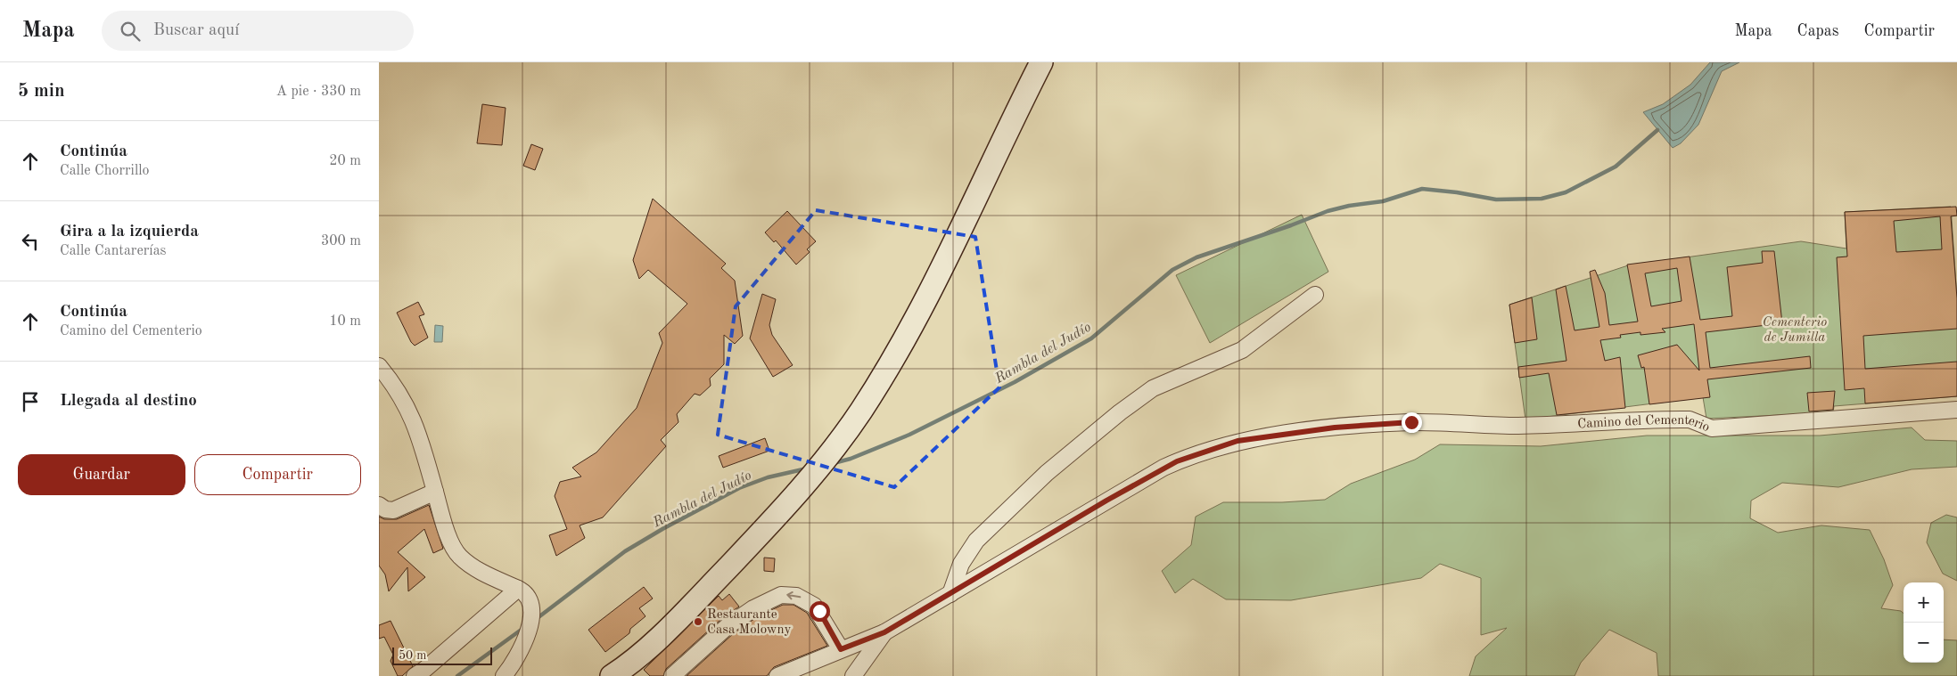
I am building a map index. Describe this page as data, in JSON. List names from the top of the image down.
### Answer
{
  "streets": {
    "street": ["Camino del Cementerio"]
  },
  "water": ["Rambla del Judío"],
  "parks": ["Cementerio de Jumilla"],
  "places": ["Restaurante Casa Molowny"],
  "scale_bar": "50 m",
  "page": {
    "header": "Mapa",
    "search": "Buscar aquí",
    "nav": ["Mapa", "Capas", "Compartir"],
    "heading": ["5 min", "A pie · 330 m"],
    "list": [
      ["Continúa", "Calle Chorrillo", "20 m"],
      ["Gira a la izquierda", "Calle Cantarerías", "300 m"],
      ["Continúa", "Camino del Cementerio", "10 m"],
      "Llegada al destino"
    ],
    "buttons": ["Guardar", "Compartir"],
    "map_buttons": ["+", "−"],
    "scale": "50 m"
  }
}
